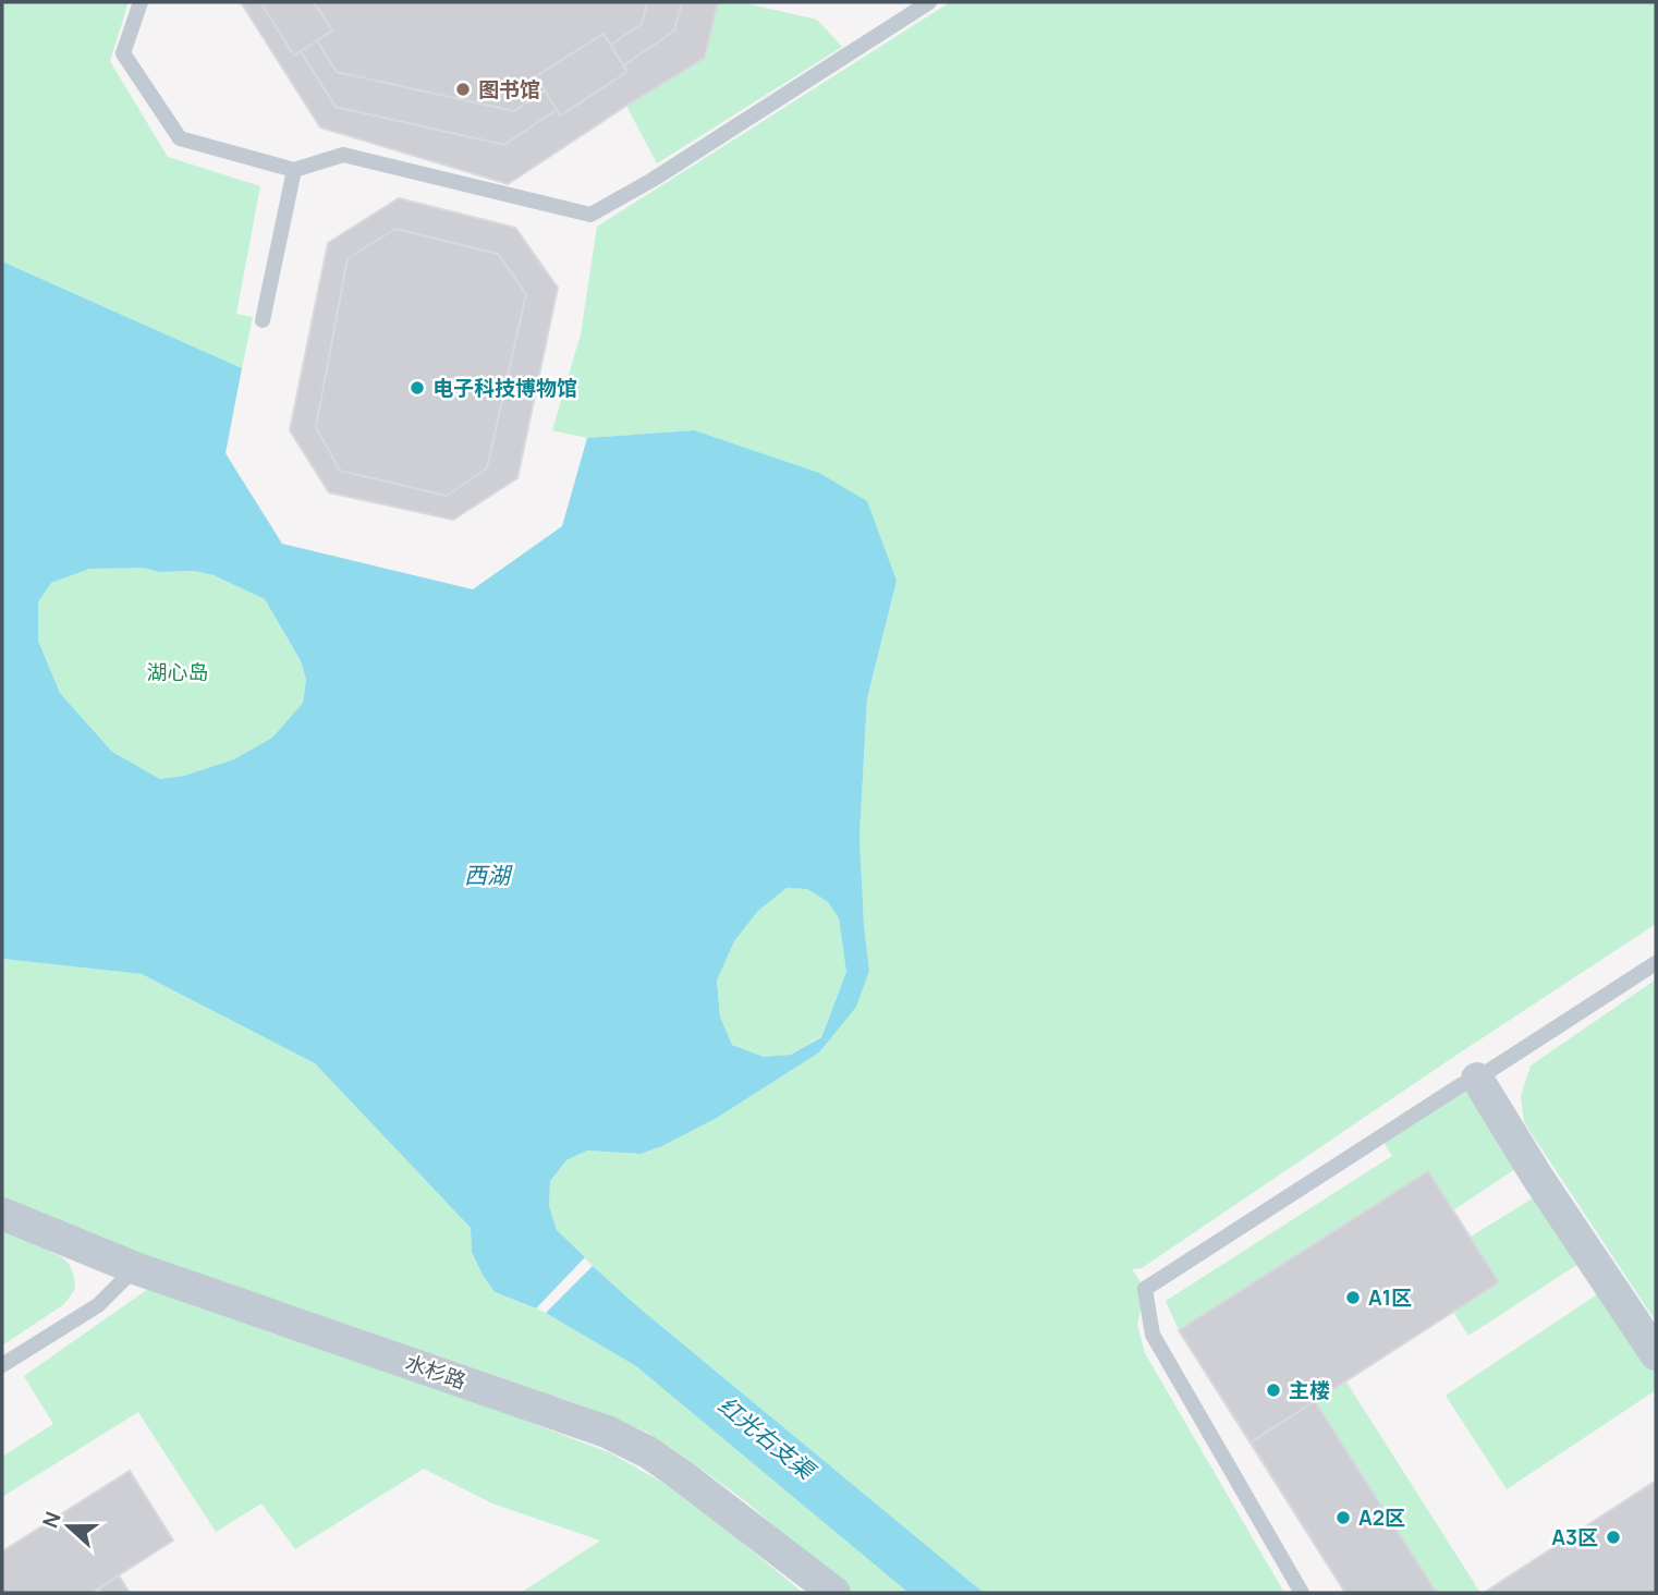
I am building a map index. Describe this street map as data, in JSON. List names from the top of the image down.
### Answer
{
  "streets": {
    "street": ["水杉路"]
  },
  "water": ["西湖", "红光右支渠"],
  "parks": ["湖心岛"],
  "places": [
    "图书馆",
    "电子科技博物馆",
    "A1区",
    "主楼",
    "A2区",
    "A3区"
  ],
  "north": "left"
}
